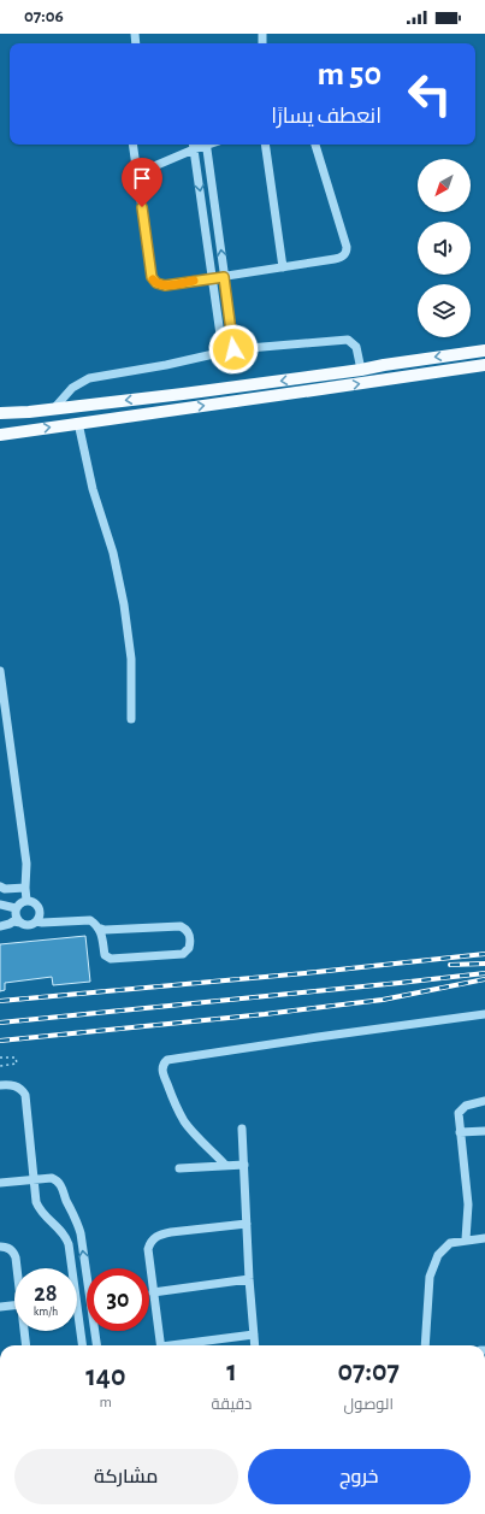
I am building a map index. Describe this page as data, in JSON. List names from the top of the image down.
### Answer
{
  "north": "bottom left",
  "page": {
    "status": "07:06",
    "turn": ["50 m", "انعطف يسارًا"],
    "speed": "28 km/h",
    "limit": "30",
    "eta": [
      "07:07",
      "الوصول",
      "1",
      "دقيقة",
      "140",
      "m"
    ],
    "buttons": ["خروج", "مشاركة"]
  }
}
